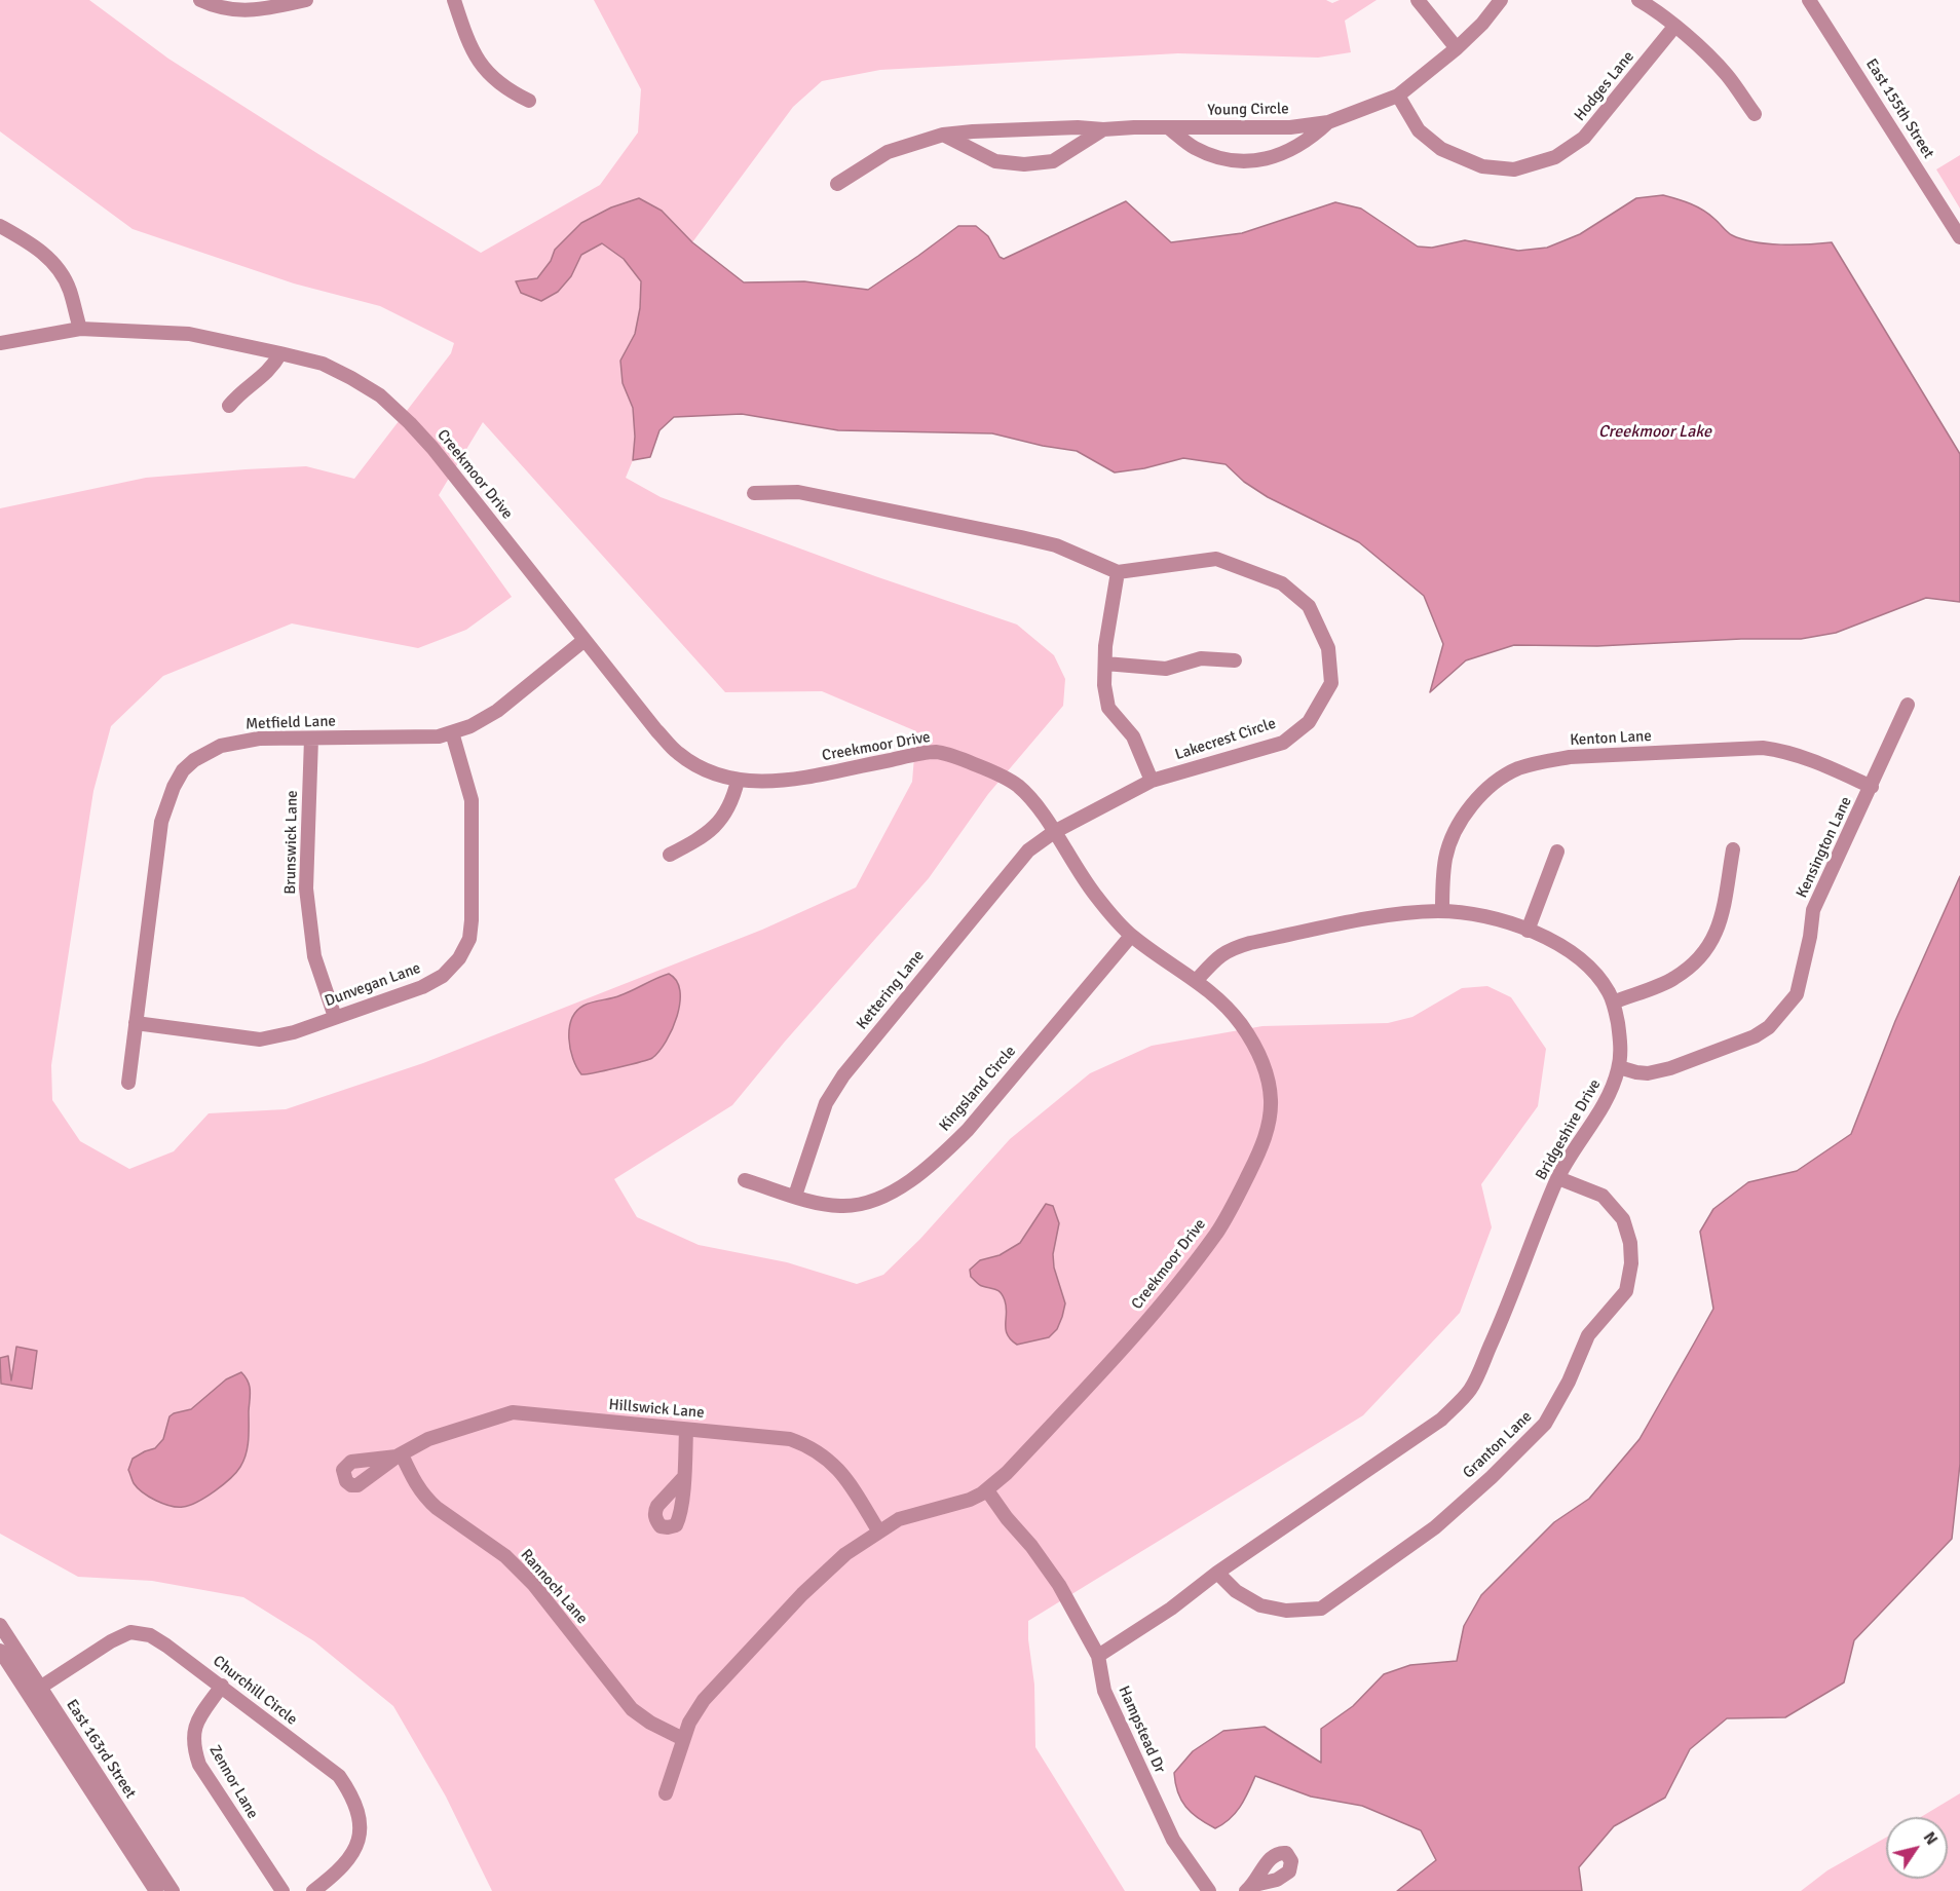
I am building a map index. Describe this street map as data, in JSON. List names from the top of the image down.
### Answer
{
  "streets": {
    "street": [
      "Hodges Lane",
      "East 155th Street",
      "Young Circle",
      "Creekmoor Drive",
      "Metfield Lane",
      "Kenton Lane",
      "Lakecrest Circle",
      "Brunswick Lane",
      "Kensington Lane",
      "Dunvegan Lane",
      "Kettering Lane",
      "Kingsland Circle",
      "Bridgeshire Drive",
      "Hillswick Lane",
      "Granton Lane",
      "Rannoch Lane",
      "Churchill Circle",
      "Hampstead Dr",
      "East 163rd Street",
      "Zennor Lane"
    ]
  },
  "crossings": [
    ["Hodges Lane", "Young Circle"],
    ["Creekmoor Drive", "Metfield Lane"],
    ["Creekmoor Drive", "Lakecrest Circle"],
    ["Creekmoor Drive", "Kettering Lane"],
    ["Creekmoor Drive", "Kingsland Circle"],
    ["Creekmoor Drive", "Bridgeshire Drive"],
    ["Creekmoor Drive", "Hillswick Lane"],
    ["Creekmoor Drive", "Rannoch Lane"],
    ["Creekmoor Drive", "Hampstead Dr"],
    ["Metfield Lane", "Brunswick Lane"],
    ["Metfield Lane", "Dunvegan Lane"],
    ["Kenton Lane", "Kensington Lane"],
    ["Kenton Lane", "Bridgeshire Drive"],
    ["Lakecrest Circle", "Kettering Lane"],
    ["Brunswick Lane", "Dunvegan Lane"],
    ["Kensington Lane", "Bridgeshire Drive"],
    ["Kettering Lane", "Kingsland Circle"],
    ["Bridgeshire Drive", "Granton Lane"],
    ["Bridgeshire Drive", "Hampstead Dr"],
    ["Hillswick Lane", "Rannoch Lane"],
    ["Churchill Circle", "East 163rd Street"],
    ["Churchill Circle", "Zennor Lane"]
  ],
  "water": ["Creekmoor Lake"],
  "north": "top right"
}
